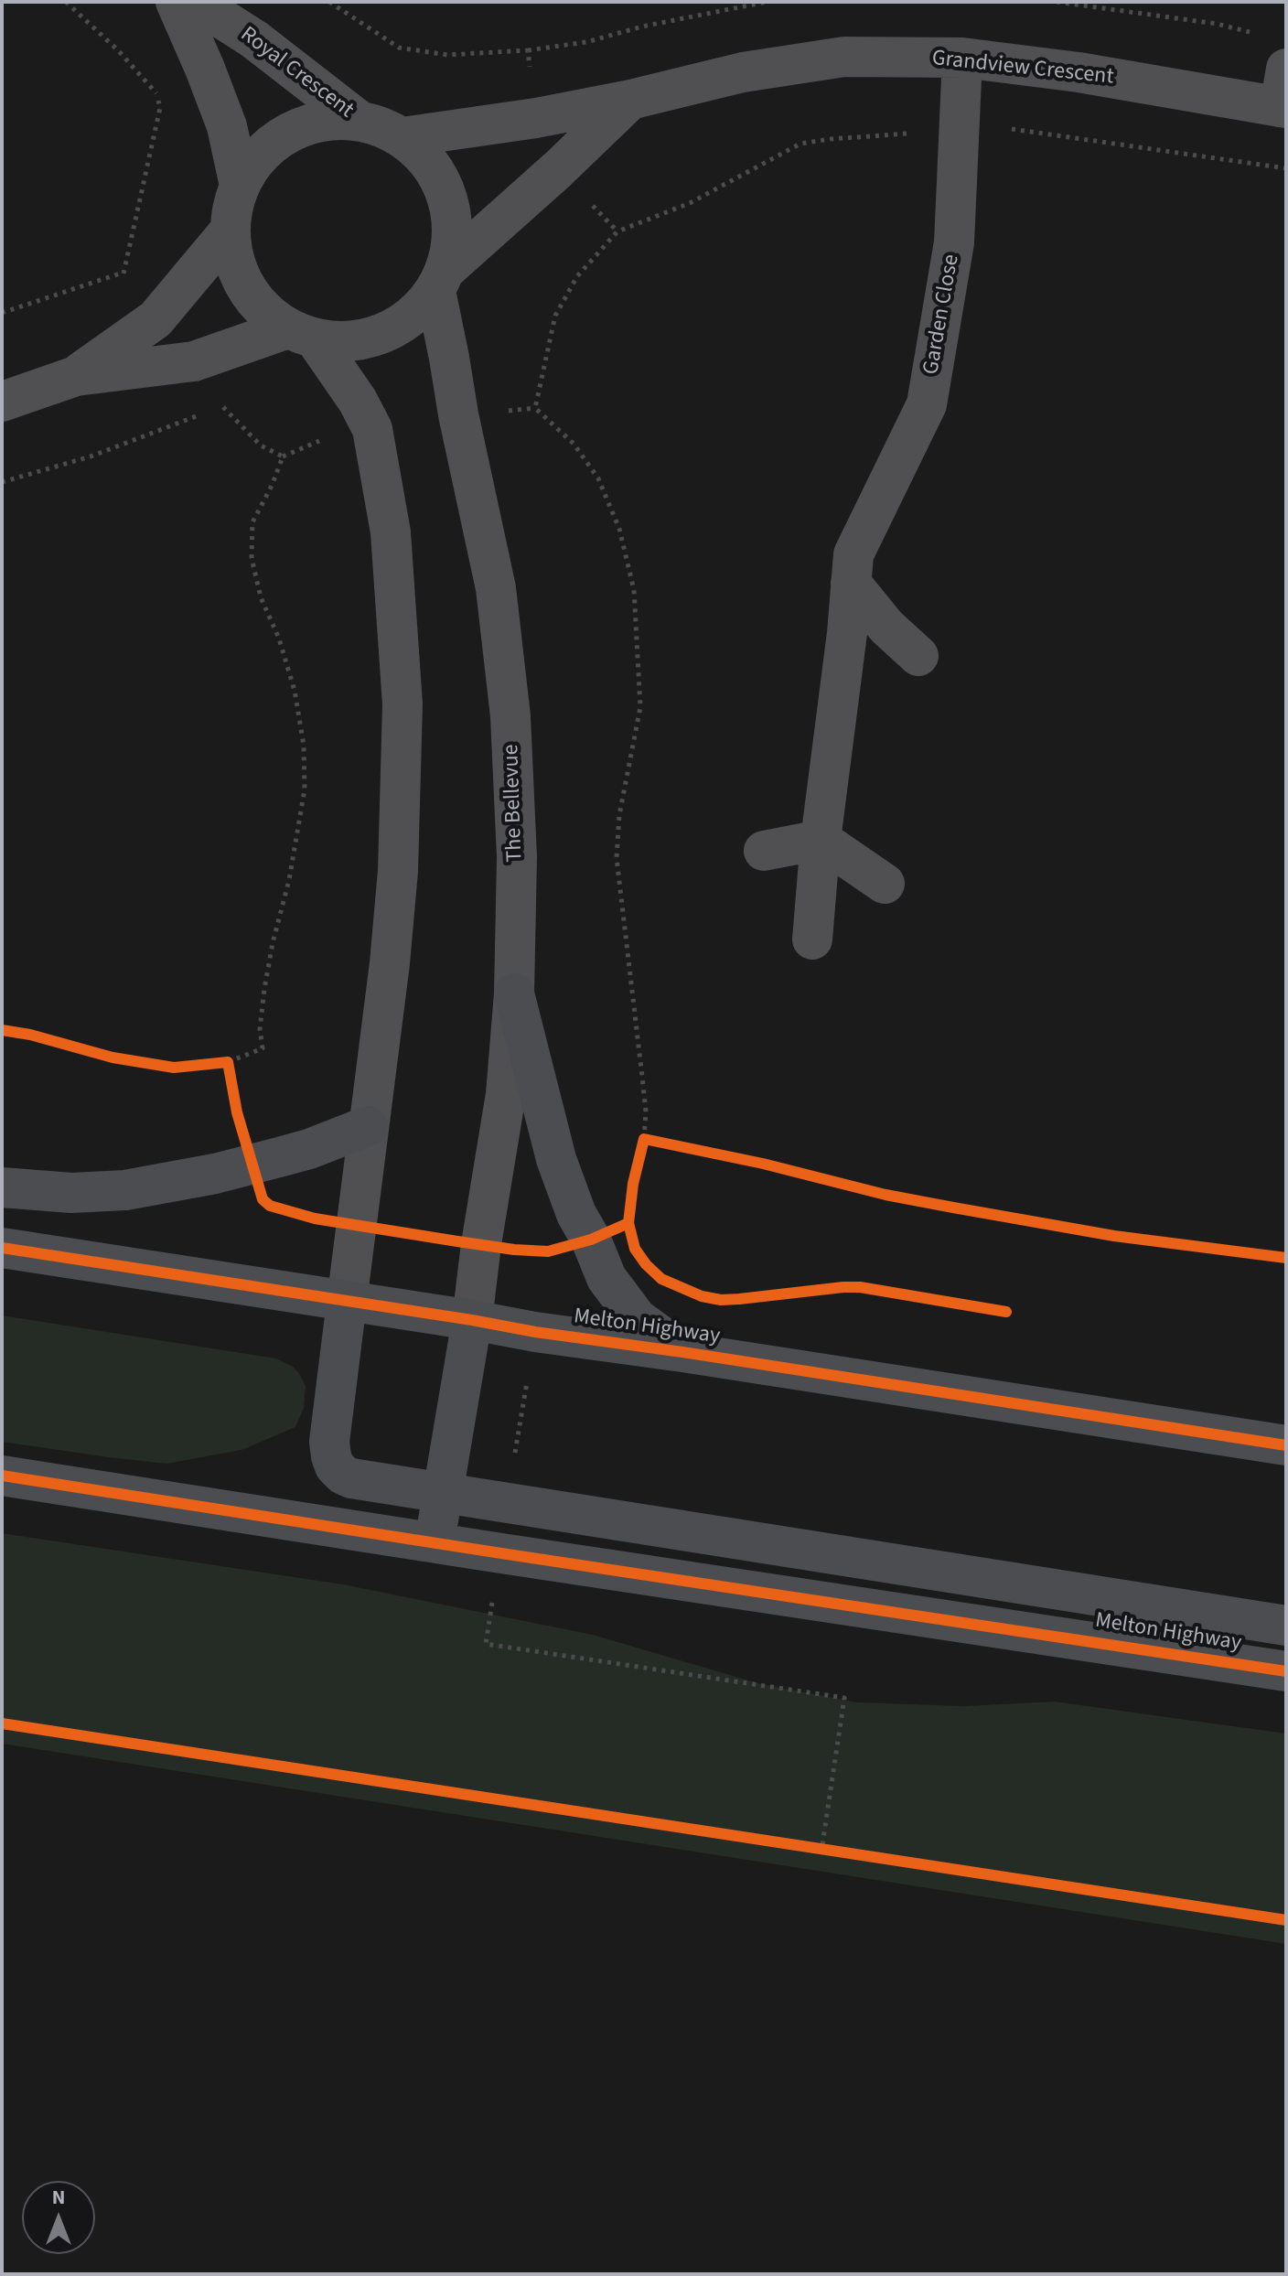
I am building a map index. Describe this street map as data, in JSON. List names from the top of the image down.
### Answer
{
  "streets": {
    "highway": ["Melton Highway"],
    "street": [
      "Grandview Crescent",
      "Royal Crescent",
      "Garden Close",
      "The Bellevue"
    ]
  },
  "crossings": [
    ["Grandview Crescent", "Royal Crescent"],
    ["Grandview Crescent", "Garden Close"],
    ["Grandview Crescent", "The Bellevue"],
    ["Royal Crescent", "The Bellevue"],
    ["The Bellevue", "Melton Highway"]
  ],
  "north": "top"
}
